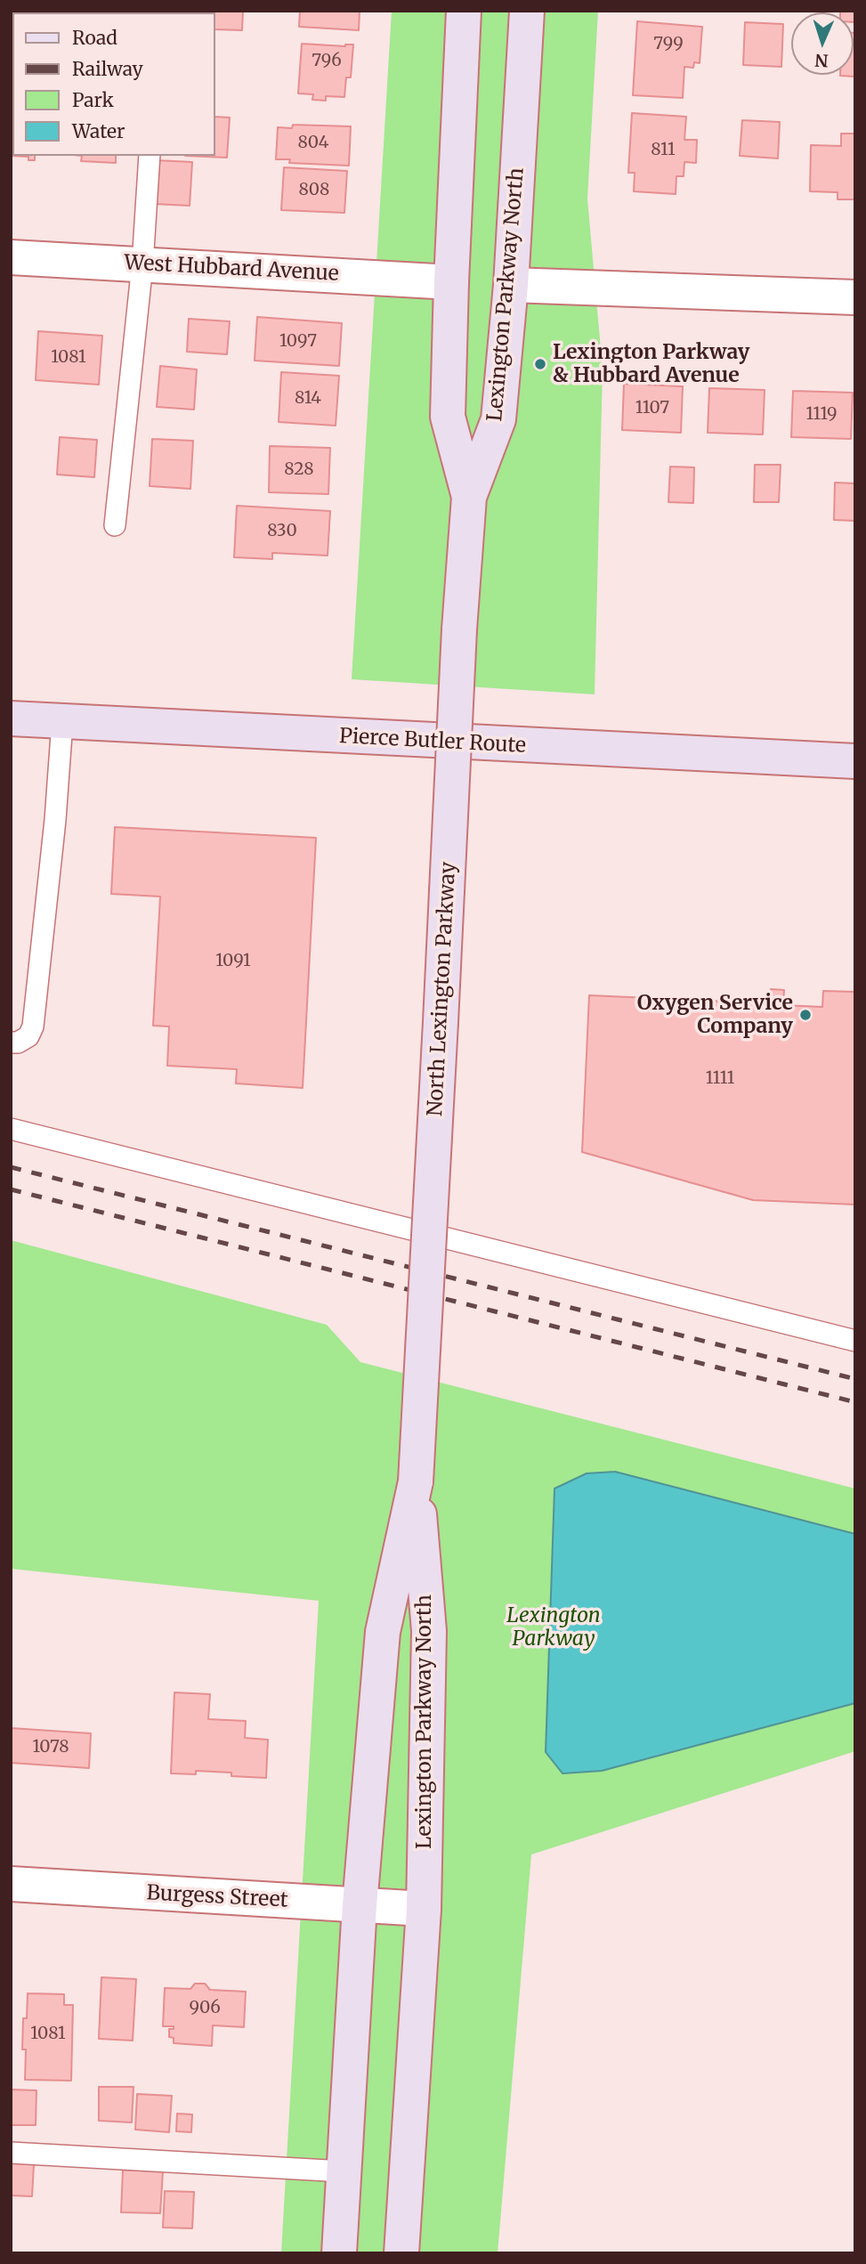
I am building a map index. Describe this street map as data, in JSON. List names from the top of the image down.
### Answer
{
  "streets": {
    "main road": ["Lexington Parkway North", "Pierce Butler Route", "North Lexington Parkway"],
    "street": ["West Hubbard Avenue", "Burgess Street"]
  },
  "crossings": [
    ["Lexington Parkway North", "North Lexington Parkway"],
    ["Lexington Parkway North", "Burgess Street"]
  ],
  "parks": ["Lexington Parkway"],
  "places": ["Lexington Parkway & Hubbard Avenue", "Oxygen Service Company"],
  "house_numbers": [
    "799",
    "796",
    "804",
    "811",
    "808",
    "1097",
    "1081",
    "814",
    "1107",
    "1119",
    "828",
    "830",
    "1091",
    "1111",
    "1078",
    "906",
    "1081"
  ],
  "legend": [
    "Road",
    "Railway",
    "Park",
    "Water"
  ],
  "north": "bottom"
}
